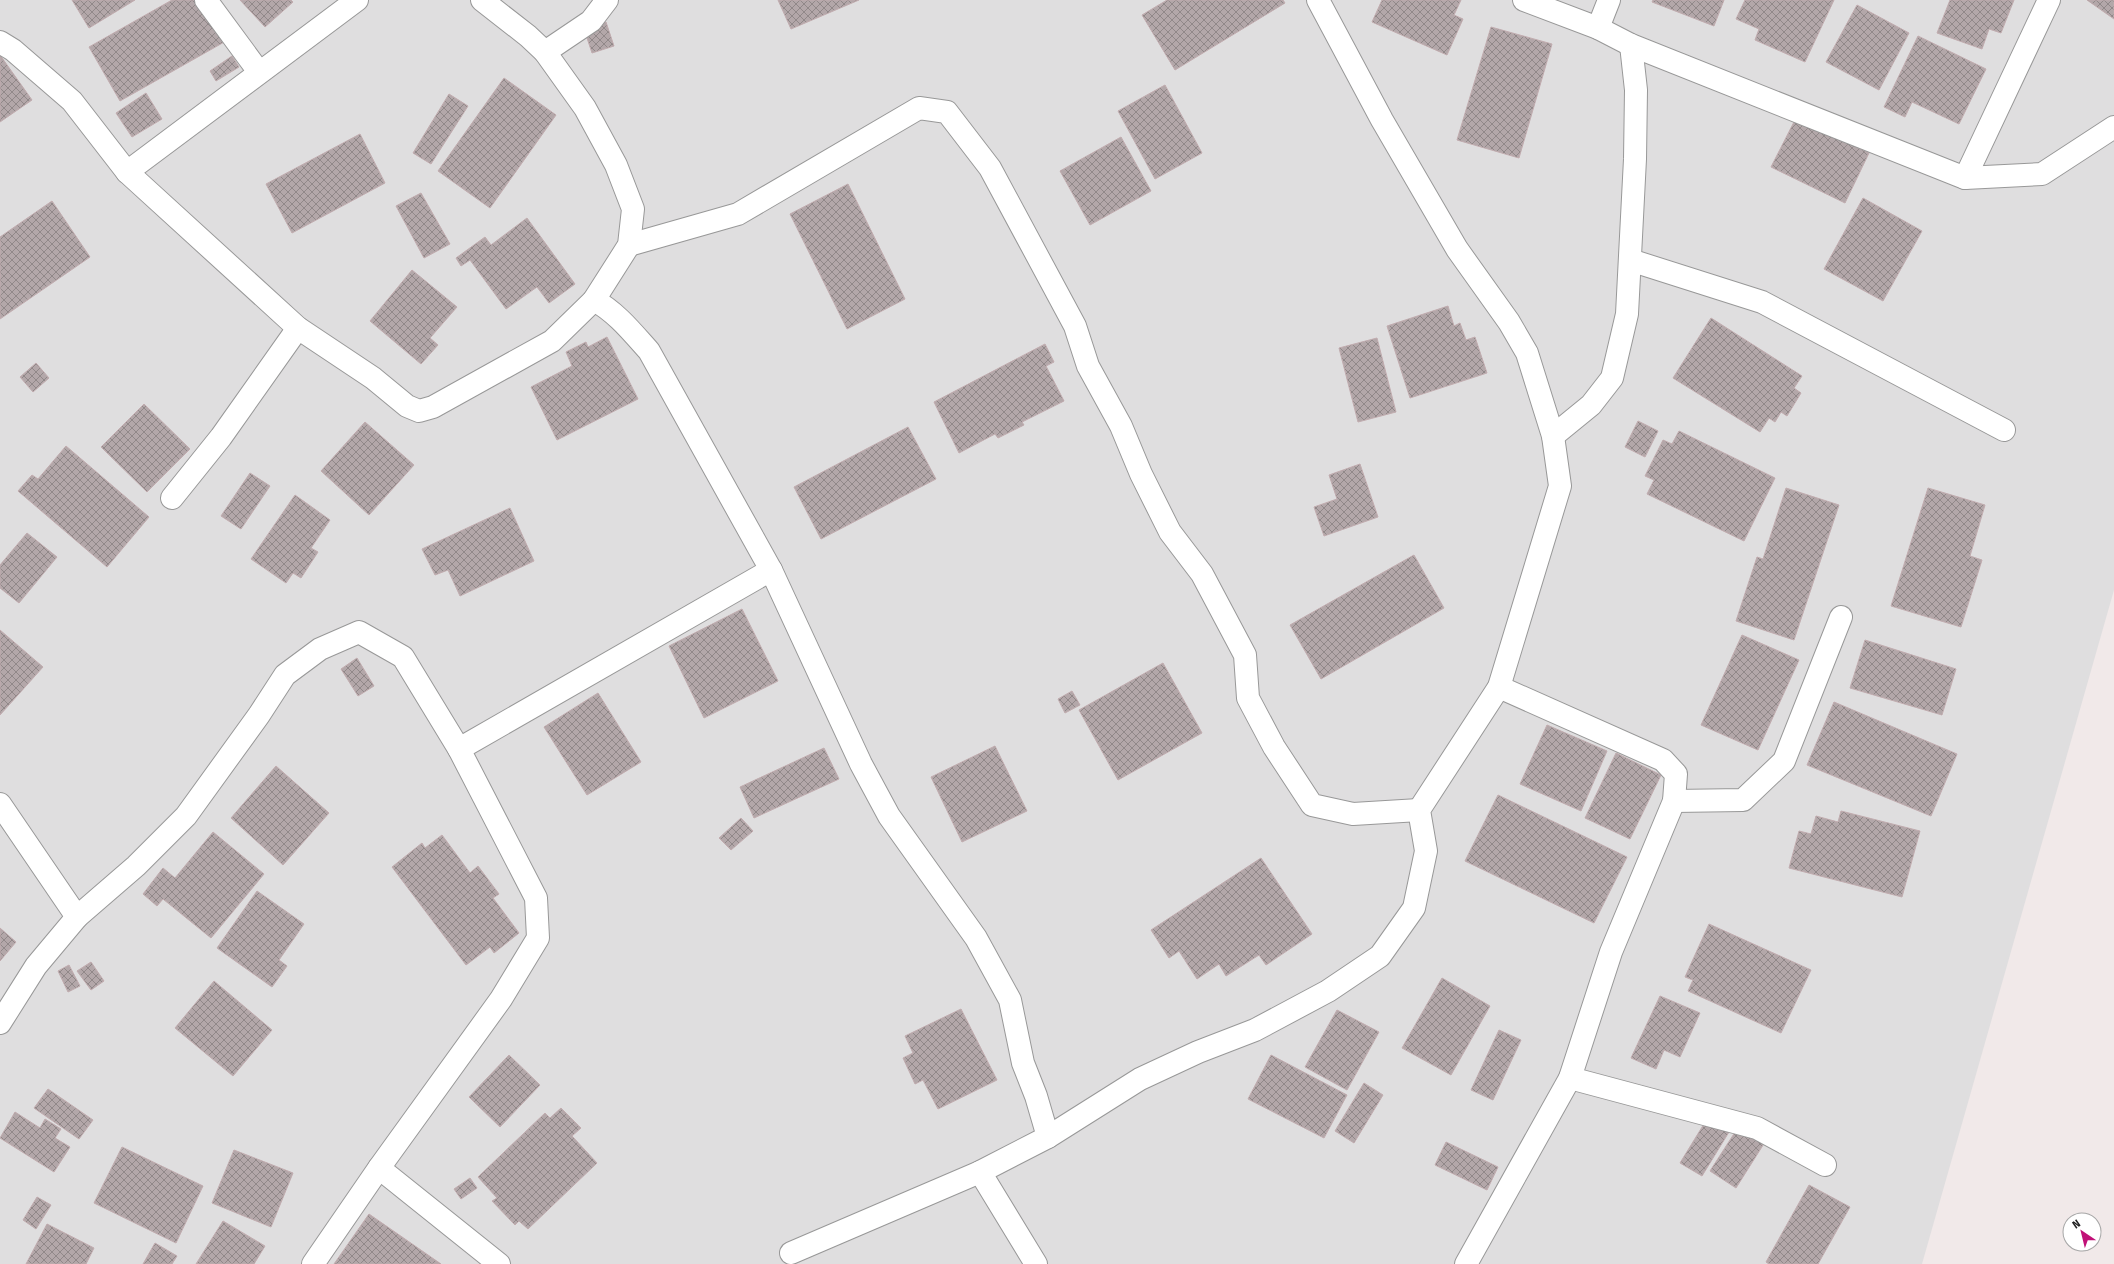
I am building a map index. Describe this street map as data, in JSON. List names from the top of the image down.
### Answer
{
  "north": "top left"
}
